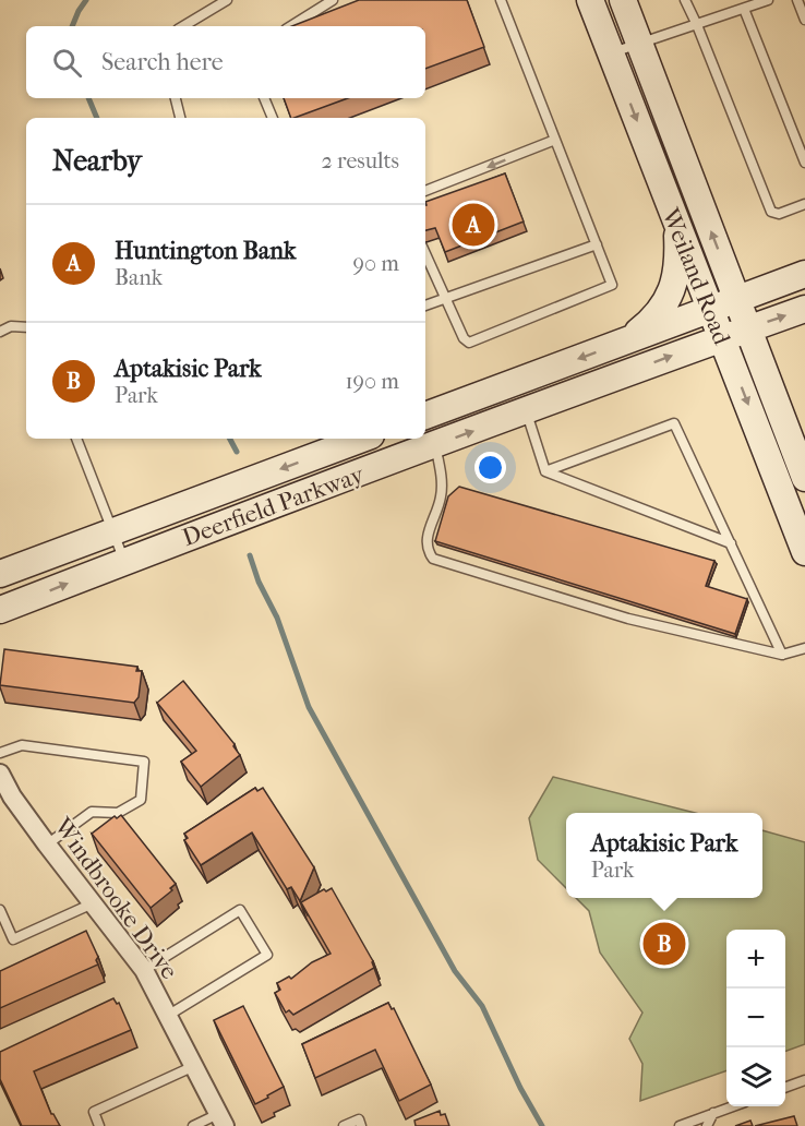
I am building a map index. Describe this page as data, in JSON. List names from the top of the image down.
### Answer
{
  "streets": {
    "main road": ["Weiland Road", "Deerfield Parkway"],
    "street": ["Windbrooke Drive"]
  },
  "crossings": [
    ["Weiland Road", "Deerfield Parkway"]
  ],
  "page": {
    "search": "Search here",
    "heading": ["Nearby", "2 results"],
    "pins": ["A", "B"],
    "list": [
      {
        "mark": "A",
        "name": "Huntington Bank",
        "note": "Bank",
        "value": "90 m"
      },
      {
        "mark": "B",
        "name": "Aptakisic Park",
        "note": "Park",
        "value": "190 m"
      }
    ],
    "popup": ["Aptakisic Park", "Park"],
    "map_buttons": ["+", "−"]
  }
}
